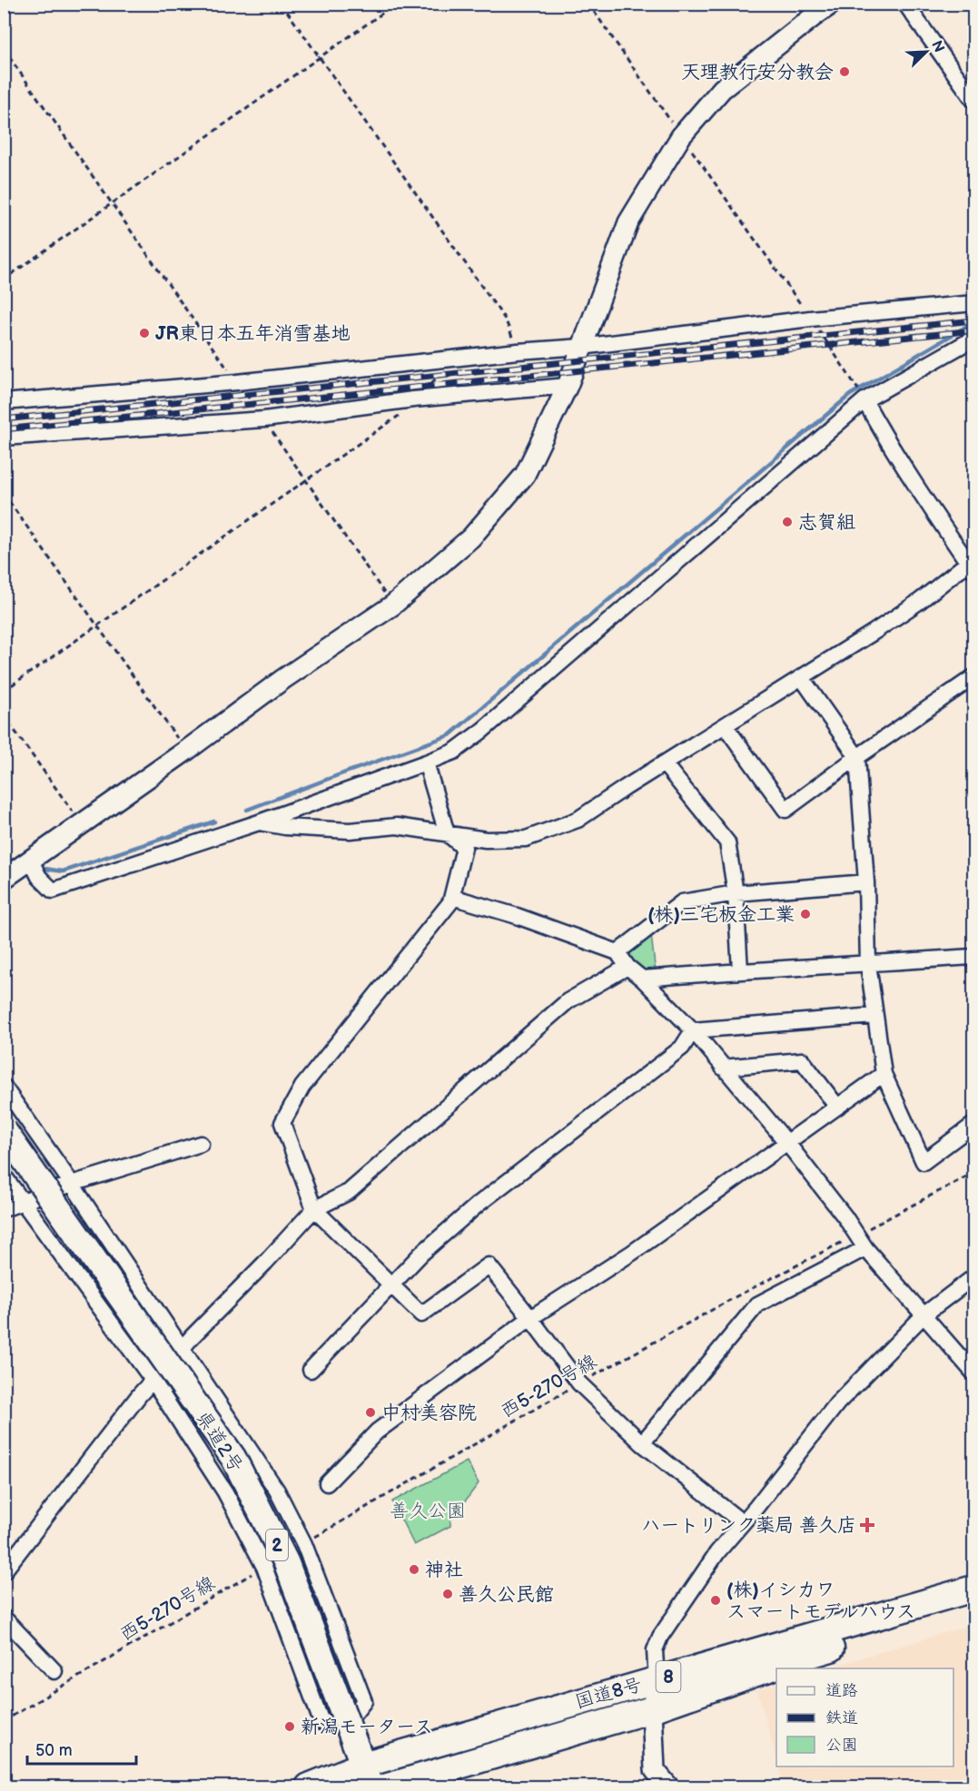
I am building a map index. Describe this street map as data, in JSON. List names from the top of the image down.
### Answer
{
  "streets": {
    "highway": ["8", "国道8号"],
    "main road": ["県道2号", "2"],
    "path": ["西5-270号線"]
  },
  "crossings": [
    ["県道2号", "国道8号"]
  ],
  "parks": ["善久公園"],
  "places": {
    "other": [
      "天理教行安分教会",
      "JR東日本五年消雪基地",
      "志賀組",
      "(株)三宅板金工業",
      "中村美容院",
      "神社",
      "善久公民館",
      "(株)イシカワ スマートモデルハウス",
      "新潟モータース"
    ],
    "health": ["ハートリンク薬局 善久店"]
  },
  "legend": ["道路", "鉄道", "公園"],
  "scale_bar": "50 m",
  "north": "top right"
}
